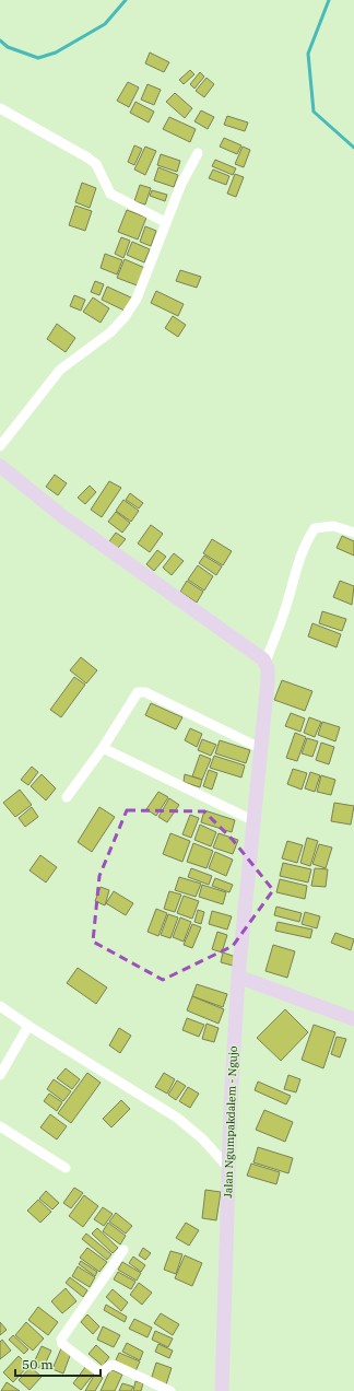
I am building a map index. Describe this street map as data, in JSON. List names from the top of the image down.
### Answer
{
  "streets": {
    "street": ["Jalan Ngumpakdalem - Ngujo"]
  },
  "scale_bar": "50 m"
}
